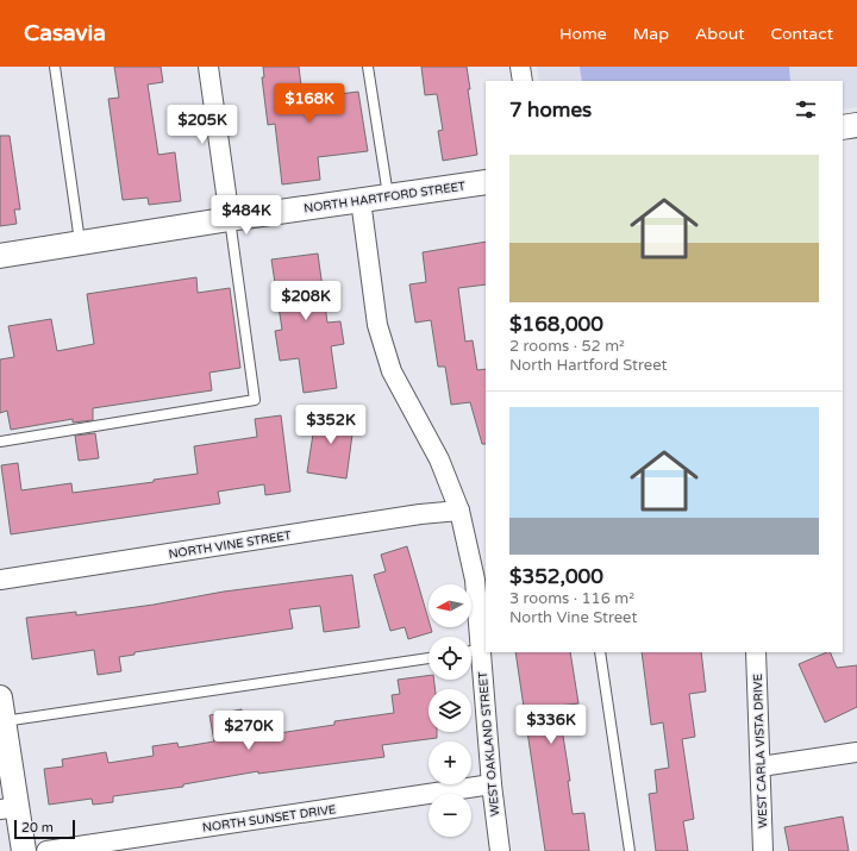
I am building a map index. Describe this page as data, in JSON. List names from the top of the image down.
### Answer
{
  "streets": {
    "street": [
      "NORTH HARTFORD STREET",
      "NORTH VINE STREET",
      "WEST OAKLAND STREET",
      "WEST CARLA VISTA DRIVE",
      "NORTH SUNSET DRIVE"
    ]
  },
  "crossings": [
    ["NORTH HARTFORD STREET", "WEST OAKLAND STREET"],
    ["NORTH VINE STREET", "WEST OAKLAND STREET"],
    ["WEST OAKLAND STREET", "NORTH SUNSET DRIVE"]
  ],
  "scale_bar": "20 m",
  "north": "left",
  "page": {
    "header": "Casavia",
    "nav": [
      "Home",
      "Map",
      "About",
      "Contact"
    ],
    "heading": "7 homes",
    "price": [
      "$168K",
      "$205K",
      "$484K",
      "$208K",
      "$352K",
      "$336K",
      "$270K"
    ],
    "list": [
      {
        "name": "$168,000",
        "note": "2 rooms · 52 m² · North Hartford Street"
      },
      {
        "name": "$352,000",
        "note": "3 rooms · 116 m² · North Vine Street"
      }
    ],
    "map_buttons": ["+", "−"],
    "scale": "20 m"
  }
}
